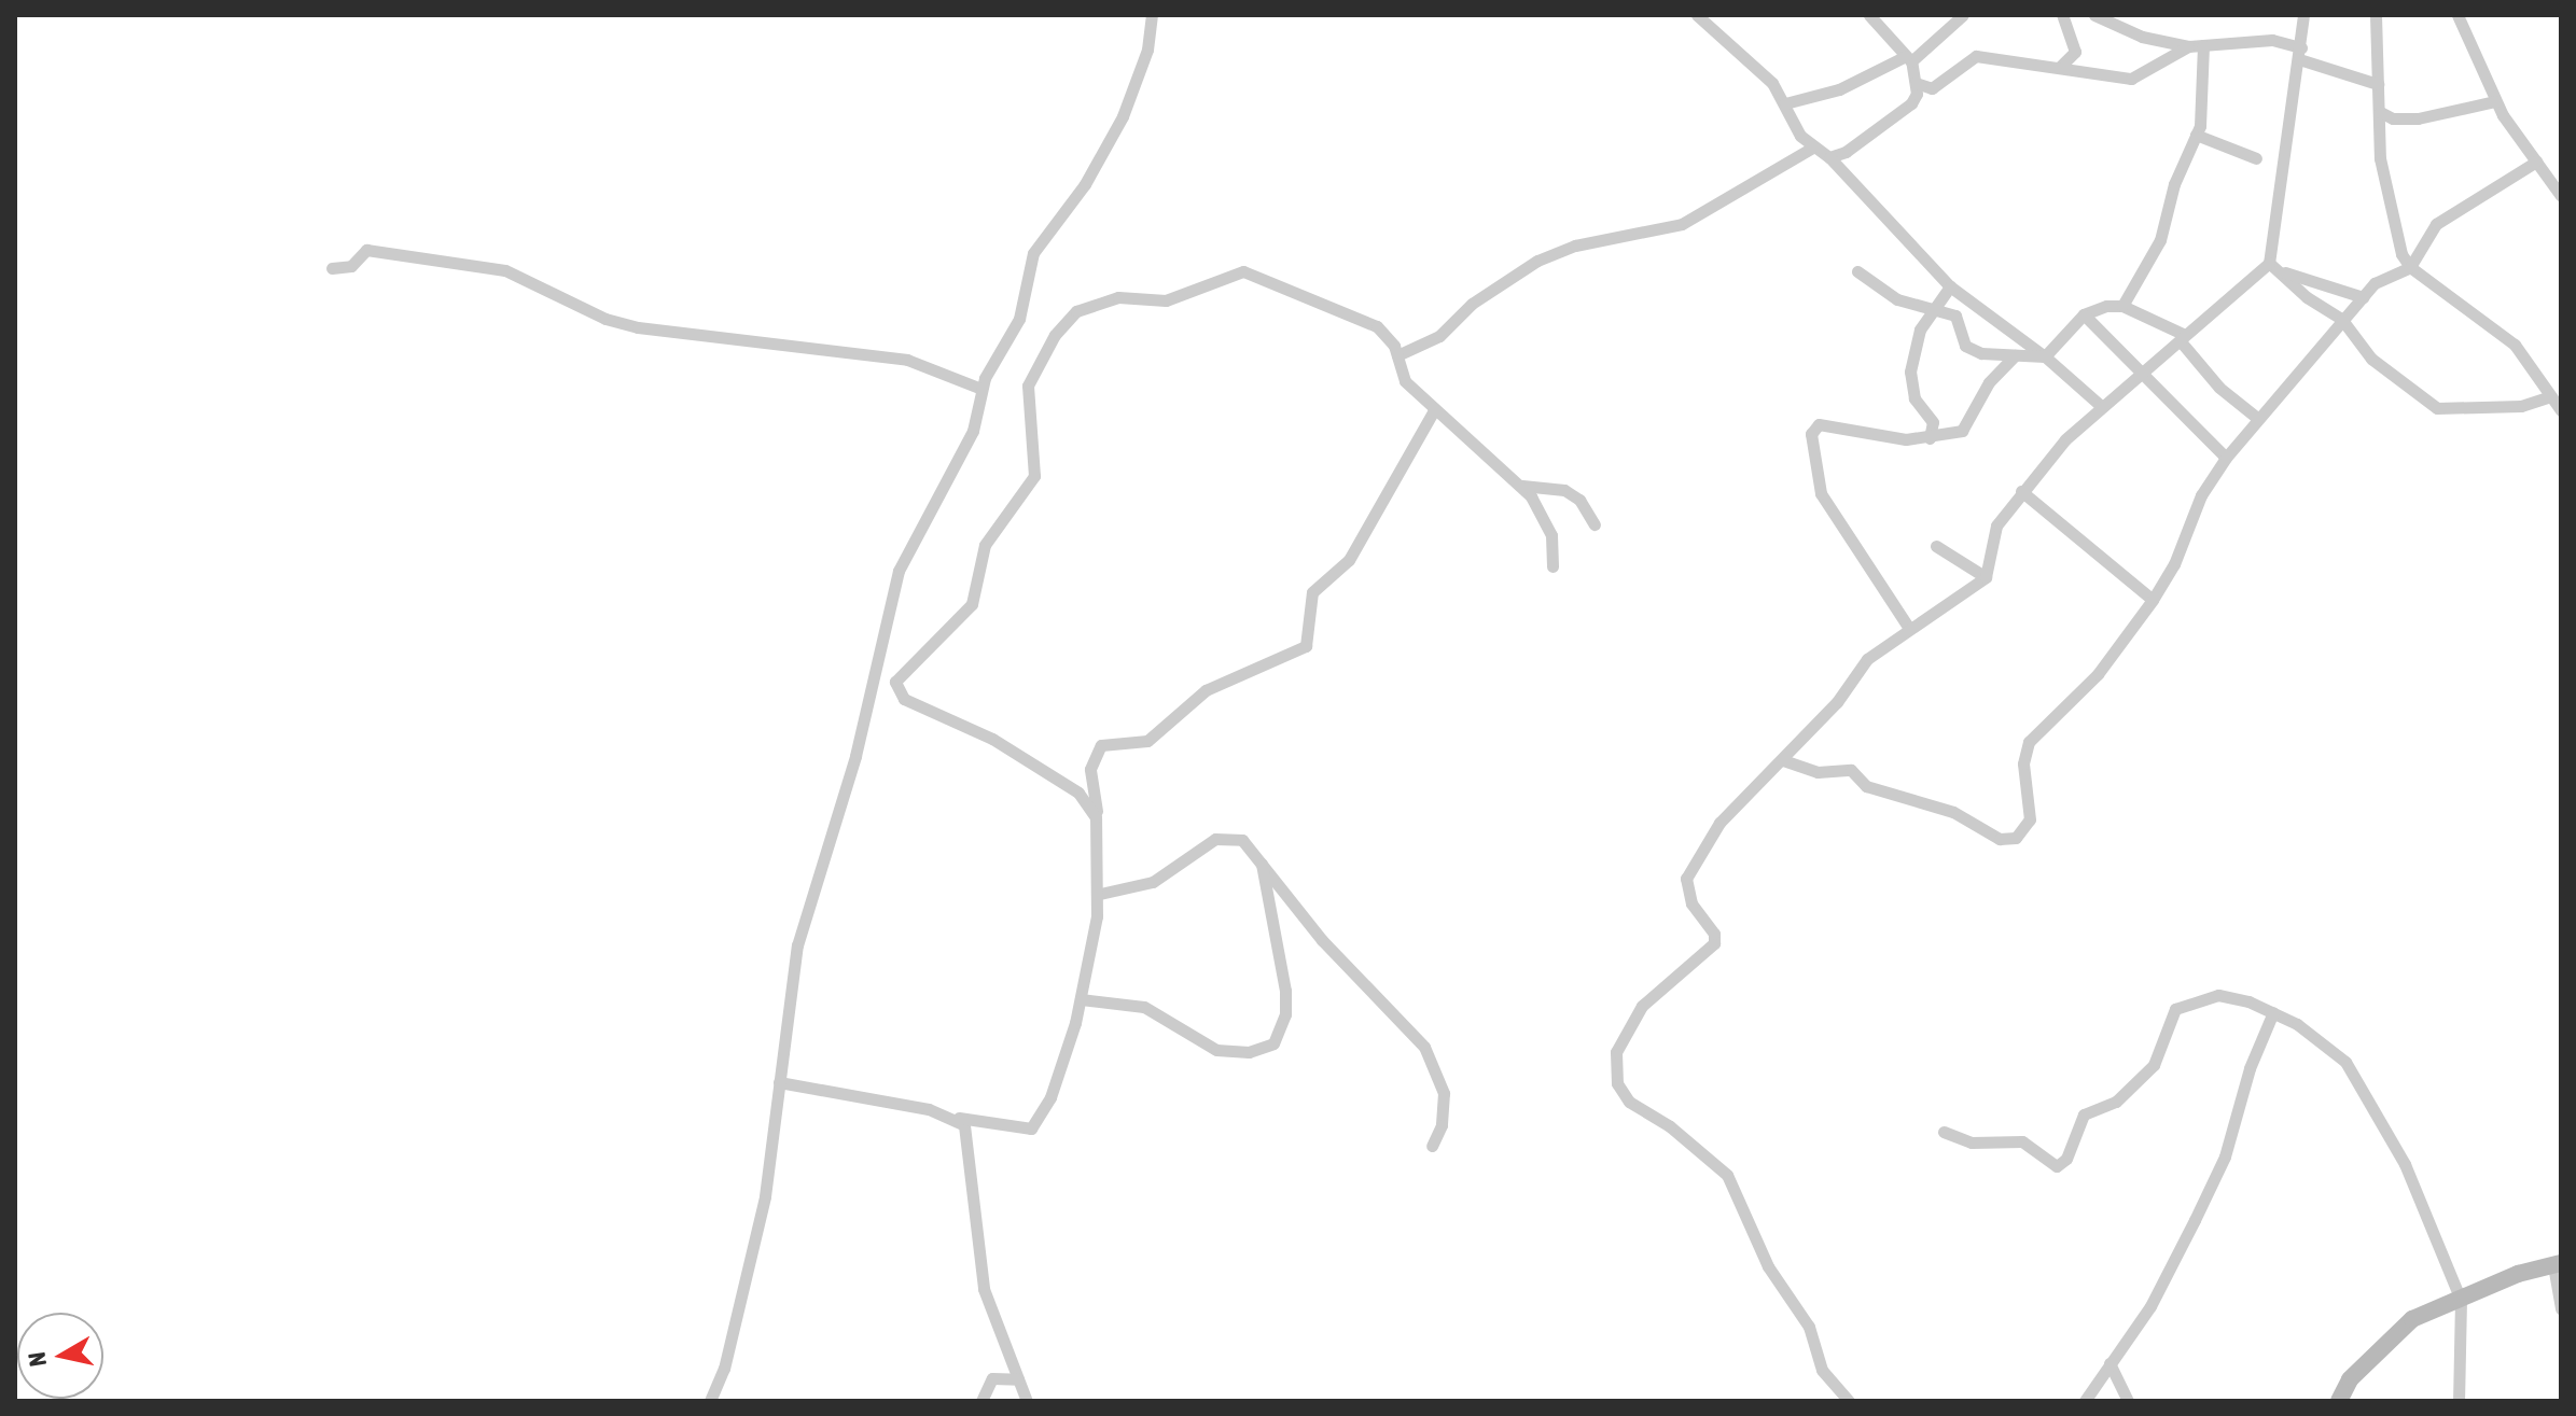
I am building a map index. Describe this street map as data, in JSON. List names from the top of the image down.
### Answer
{
  "north": "left"
}
